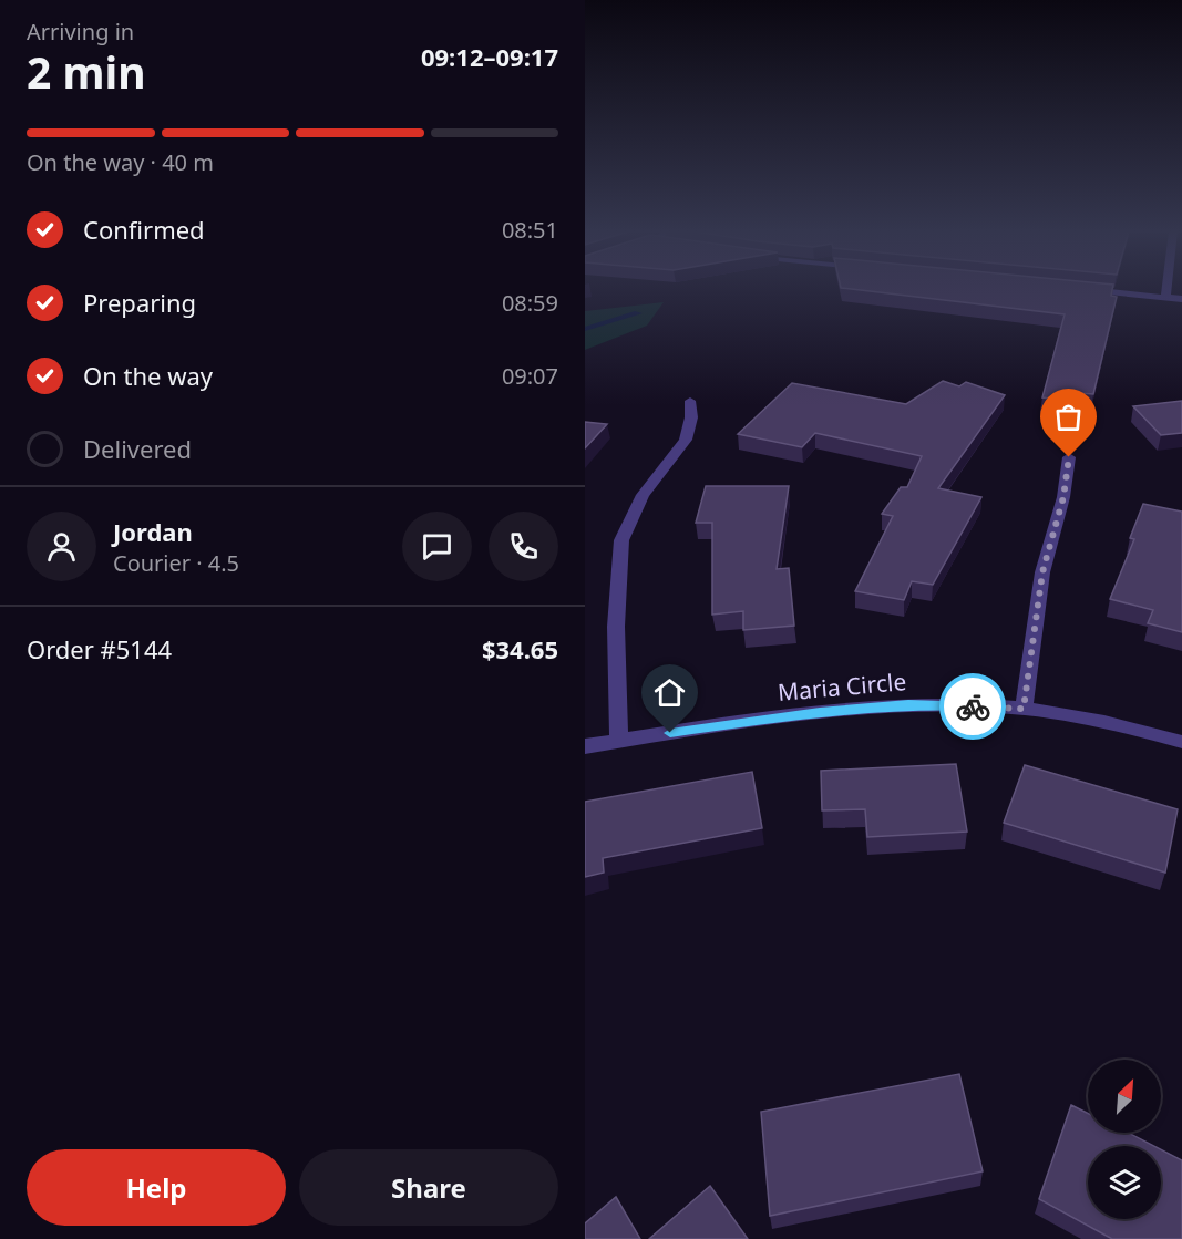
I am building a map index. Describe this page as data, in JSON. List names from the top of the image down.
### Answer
{
  "streets": {
    "street": ["Maria Circle"]
  },
  "north": "top right",
  "page": {
    "heading": ["2 min", "Arriving in", "09:12–09:17"],
    "panel": [
      "Jordan",
      "Courier · 4.5",
      "Order #5144",
      "$34.65"
    ],
    "bar": "On the way · 40 m",
    "list": [
      ["Confirmed", "08:51"],
      ["Preparing", "08:59"],
      ["On the way", "09:07"],
      "Delivered"
    ],
    "buttons": ["Help", "Share"]
  }
}
